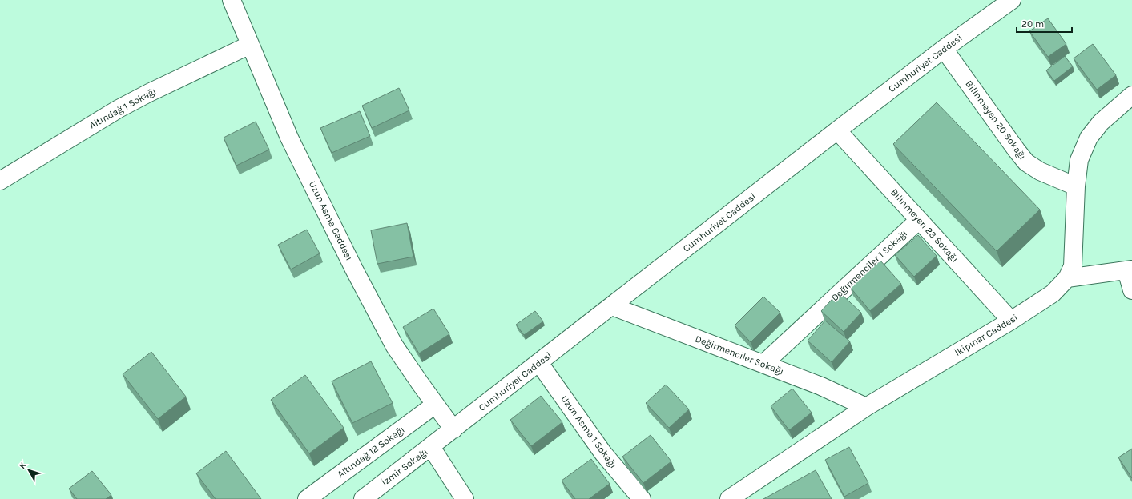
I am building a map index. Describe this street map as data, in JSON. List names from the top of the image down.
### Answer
{
  "streets": {
    "street": [
      "Cumhuriyet Caddesi",
      "Altındağ 1 Sokağı",
      "Bilinmeyen 20 Sokağı",
      "Uzun Asma Caddesi",
      "Bilinmeyen 23 Sokağı",
      "Değirmenciler 1 Sokağı",
      "İkipınar Caddesi",
      "Değirmenciler Sokağı",
      "Uzun Asma 1 Sokağı",
      "Altındağ 12 Sokağı",
      "İzmir Sokağı"
    ]
  },
  "crossings": [
    ["Cumhuriyet Caddesi", "Bilinmeyen 20 Sokağı"],
    ["Cumhuriyet Caddesi", "Uzun Asma Caddesi"],
    ["Cumhuriyet Caddesi", "Bilinmeyen 23 Sokağı"],
    ["Cumhuriyet Caddesi", "Değirmenciler Sokağı"],
    ["Cumhuriyet Caddesi", "Uzun Asma 1 Sokağı"],
    ["Cumhuriyet Caddesi", "İzmir Sokağı"],
    ["Altındağ 1 Sokağı", "Uzun Asma Caddesi"],
    ["Bilinmeyen 20 Sokağı", "İkipınar Caddesi"],
    ["Uzun Asma Caddesi", "Altındağ 12 Sokağı"],
    ["Bilinmeyen 23 Sokağı", "Değirmenciler 1 Sokağı"],
    ["Bilinmeyen 23 Sokağı", "İkipınar Caddesi"],
    ["Değirmenciler 1 Sokağı", "Değirmenciler Sokağı"],
    ["İkipınar Caddesi", "Değirmenciler Sokağı"]
  ],
  "scale_bar": "20 m",
  "north": "top left"
}
